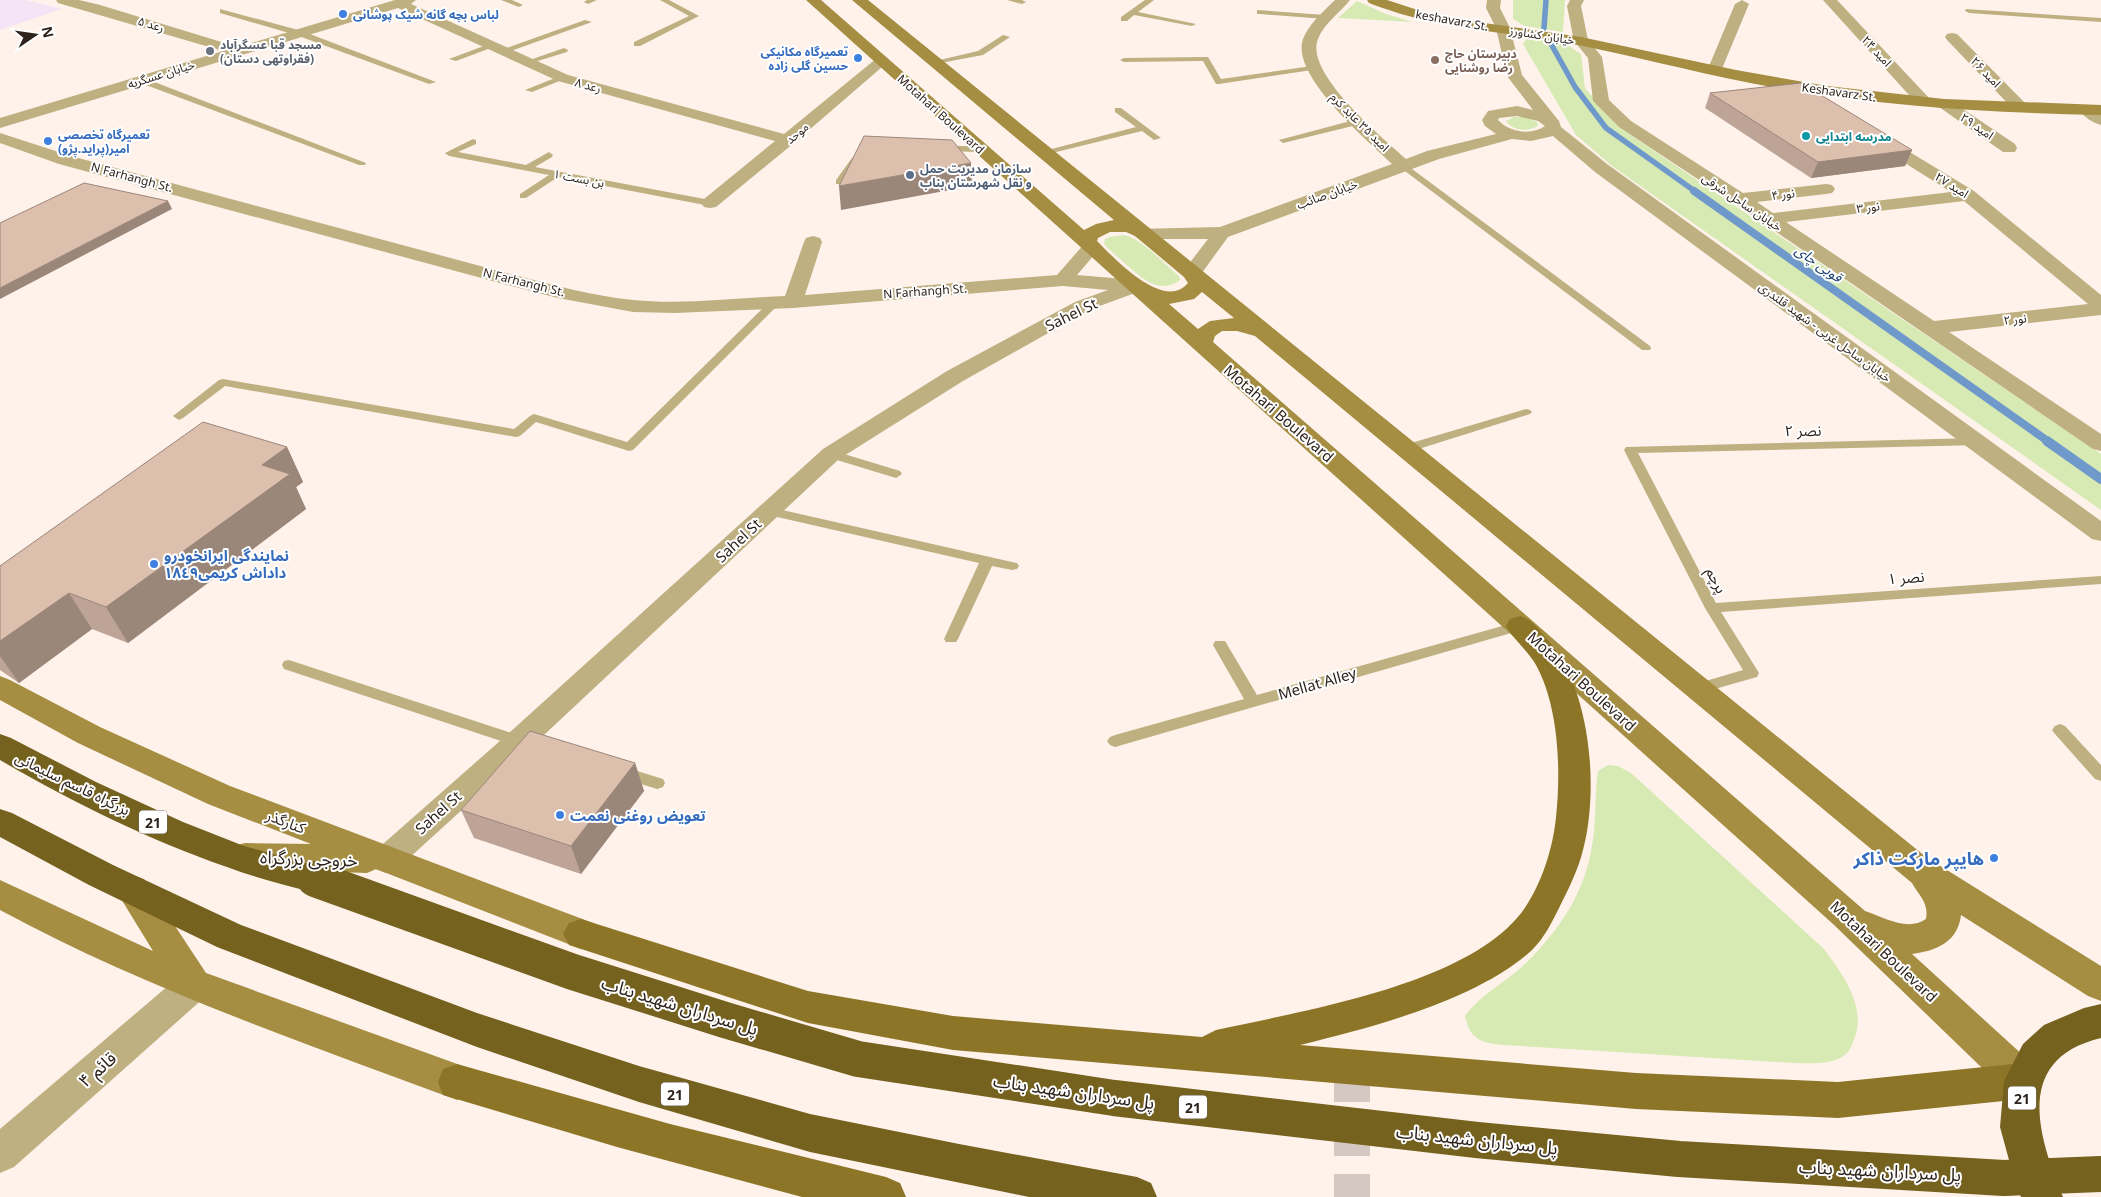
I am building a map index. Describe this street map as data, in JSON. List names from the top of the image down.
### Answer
{
  "streets": {
    "highway": ["بزرگراه قاسم سلیمانی", "21", "پل سرداران شهید بناب"],
    "main road": [
      "keshavarz St.",
      "خیابان کشاورز",
      "Keshavarz St.",
      "Motahari Boulevard",
      "کنارگذر",
      "خروجی بزرگراه"
    ],
    "street": [
      "رعد ۵",
      "امید ۲۴",
      "امید ۲۶",
      "خیابان عسگریه",
      "رعد ۸",
      "امید ۳۵ عابد کرم",
      "امید ۲۹",
      "موحد",
      "N Farhangh St.",
      "امید ۲۷",
      "خیابان صائب",
      "نور ۴",
      "خیابان ساحل شرقی",
      "نور ۳",
      "Sahel St",
      "نور ۲",
      "خیابان ساحل غربی - شهید قلندری",
      "قائم ۴"
    ],
    "lane": [
      "بن بست ۱",
      "نصر ۲",
      "نصر ۱",
      "پرچم",
      "Mellat Alley"
    ]
  },
  "crossings": [
    ["keshavarz St.", "خیابان کشاورز"],
    ["رعد ۵", "خیابان عسگریه"],
    ["خیابان کشاورز", "Keshavarz St."],
    ["خیابان کشاورز", "خیابان ساحل شرقی"],
    ["امید ۲۴", "Keshavarz St."],
    ["امید ۲۶", "Keshavarz St."],
    ["خیابان عسگریه", "رعد ۸"],
    ["رعد ۸", "موحد"],
    ["Keshavarz St.", "امید ۲۹"],
    ["Keshavarz St.", "خیابان ساحل شرقی"],
    ["Motahari Boulevard", "موحد"],
    ["Motahari Boulevard", "N Farhangh St."],
    ["Motahari Boulevard", "Sahel St"],
    ["Motahari Boulevard", "Mellat Alley"],
    ["Motahari Boulevard", "21"],
    ["امید ۳۵ عابد کرم", "خیابان صائب"],
    ["موحد", "بن بست ۱"],
    ["N Farhangh St.", "Sahel St"],
    ["امید ۲۷", "نور ۳"],
    ["نور ۴", "خیابان ساحل شرقی"],
    ["خیابان ساحل شرقی", "نور ۳"],
    ["خیابان ساحل شرقی", "نور ۲"],
    ["Sahel St", "کنارگذر"],
    ["Sahel St", "خروجی بزرگراه"],
    ["خیابان ساحل غربی - شهید قلندری", "نصر ۲"],
    ["نصر ۲", "پرچم"],
    ["نصر ۱", "پرچم"],
    ["بزرگراه قاسم سلیمانی", "خروجی بزرگراه"],
    ["بزرگراه قاسم سلیمانی", "پل سرداران شهید بناب"],
    ["کنارگذر", "21"],
    ["کنارگذر", "خروجی بزرگراه"]
  ],
  "water": ["قوبی چای"],
  "places": [
    "لباس بچه گانه شیک پوشانی",
    "مسجد قبا عسگرآباد (فقراوتهی دستان)",
    "تعمیرگاه مکانیکی حسین گلی زاده",
    "دبیرستان حاج رضا روشنایی",
    "مدرسه ابتدایی",
    "تعمیرگاه تخصصی امیر(پراید.پژو)",
    "سازمان مدیریت حمل و نقل شهرستان بناب",
    "نمایندگی ایرانخودرو داداش کریمی١٨٤٩",
    "تعویض روغنی نعمت",
    "هایپر مارکت ذاکر"
  ],
  "north": "right"
}
